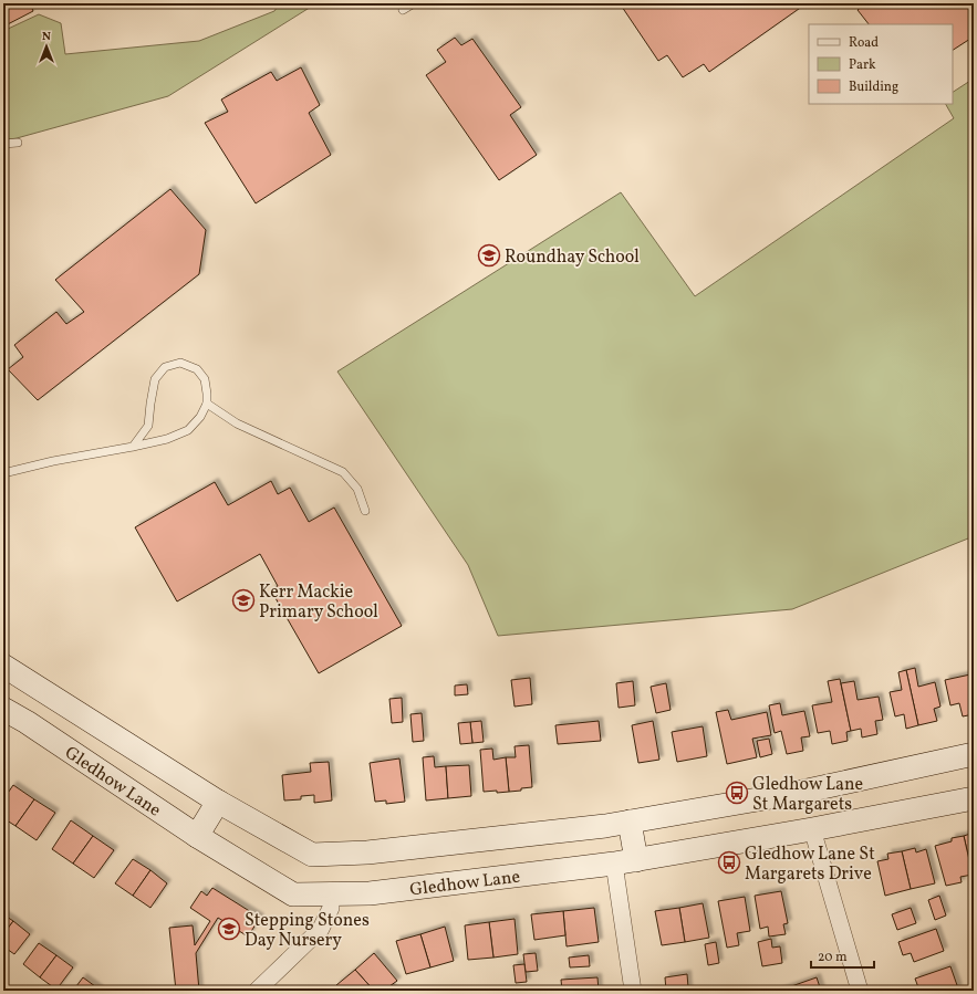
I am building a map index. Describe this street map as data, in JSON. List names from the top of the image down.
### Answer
{
  "streets": {
    "street": ["Gledhow Lane"]
  },
  "places": {
    "school or university": ["Roundhay School", "Kerr Mackie Primary School", "Stepping Stones Day Nursery"],
    "bus stop": ["Gledhow Lane St Margarets", "Gledhow Lane St Margarets Drive"]
  },
  "legend": ["Road", "Park", "Building"],
  "scale_bar": "20 m",
  "north": "top"
}
